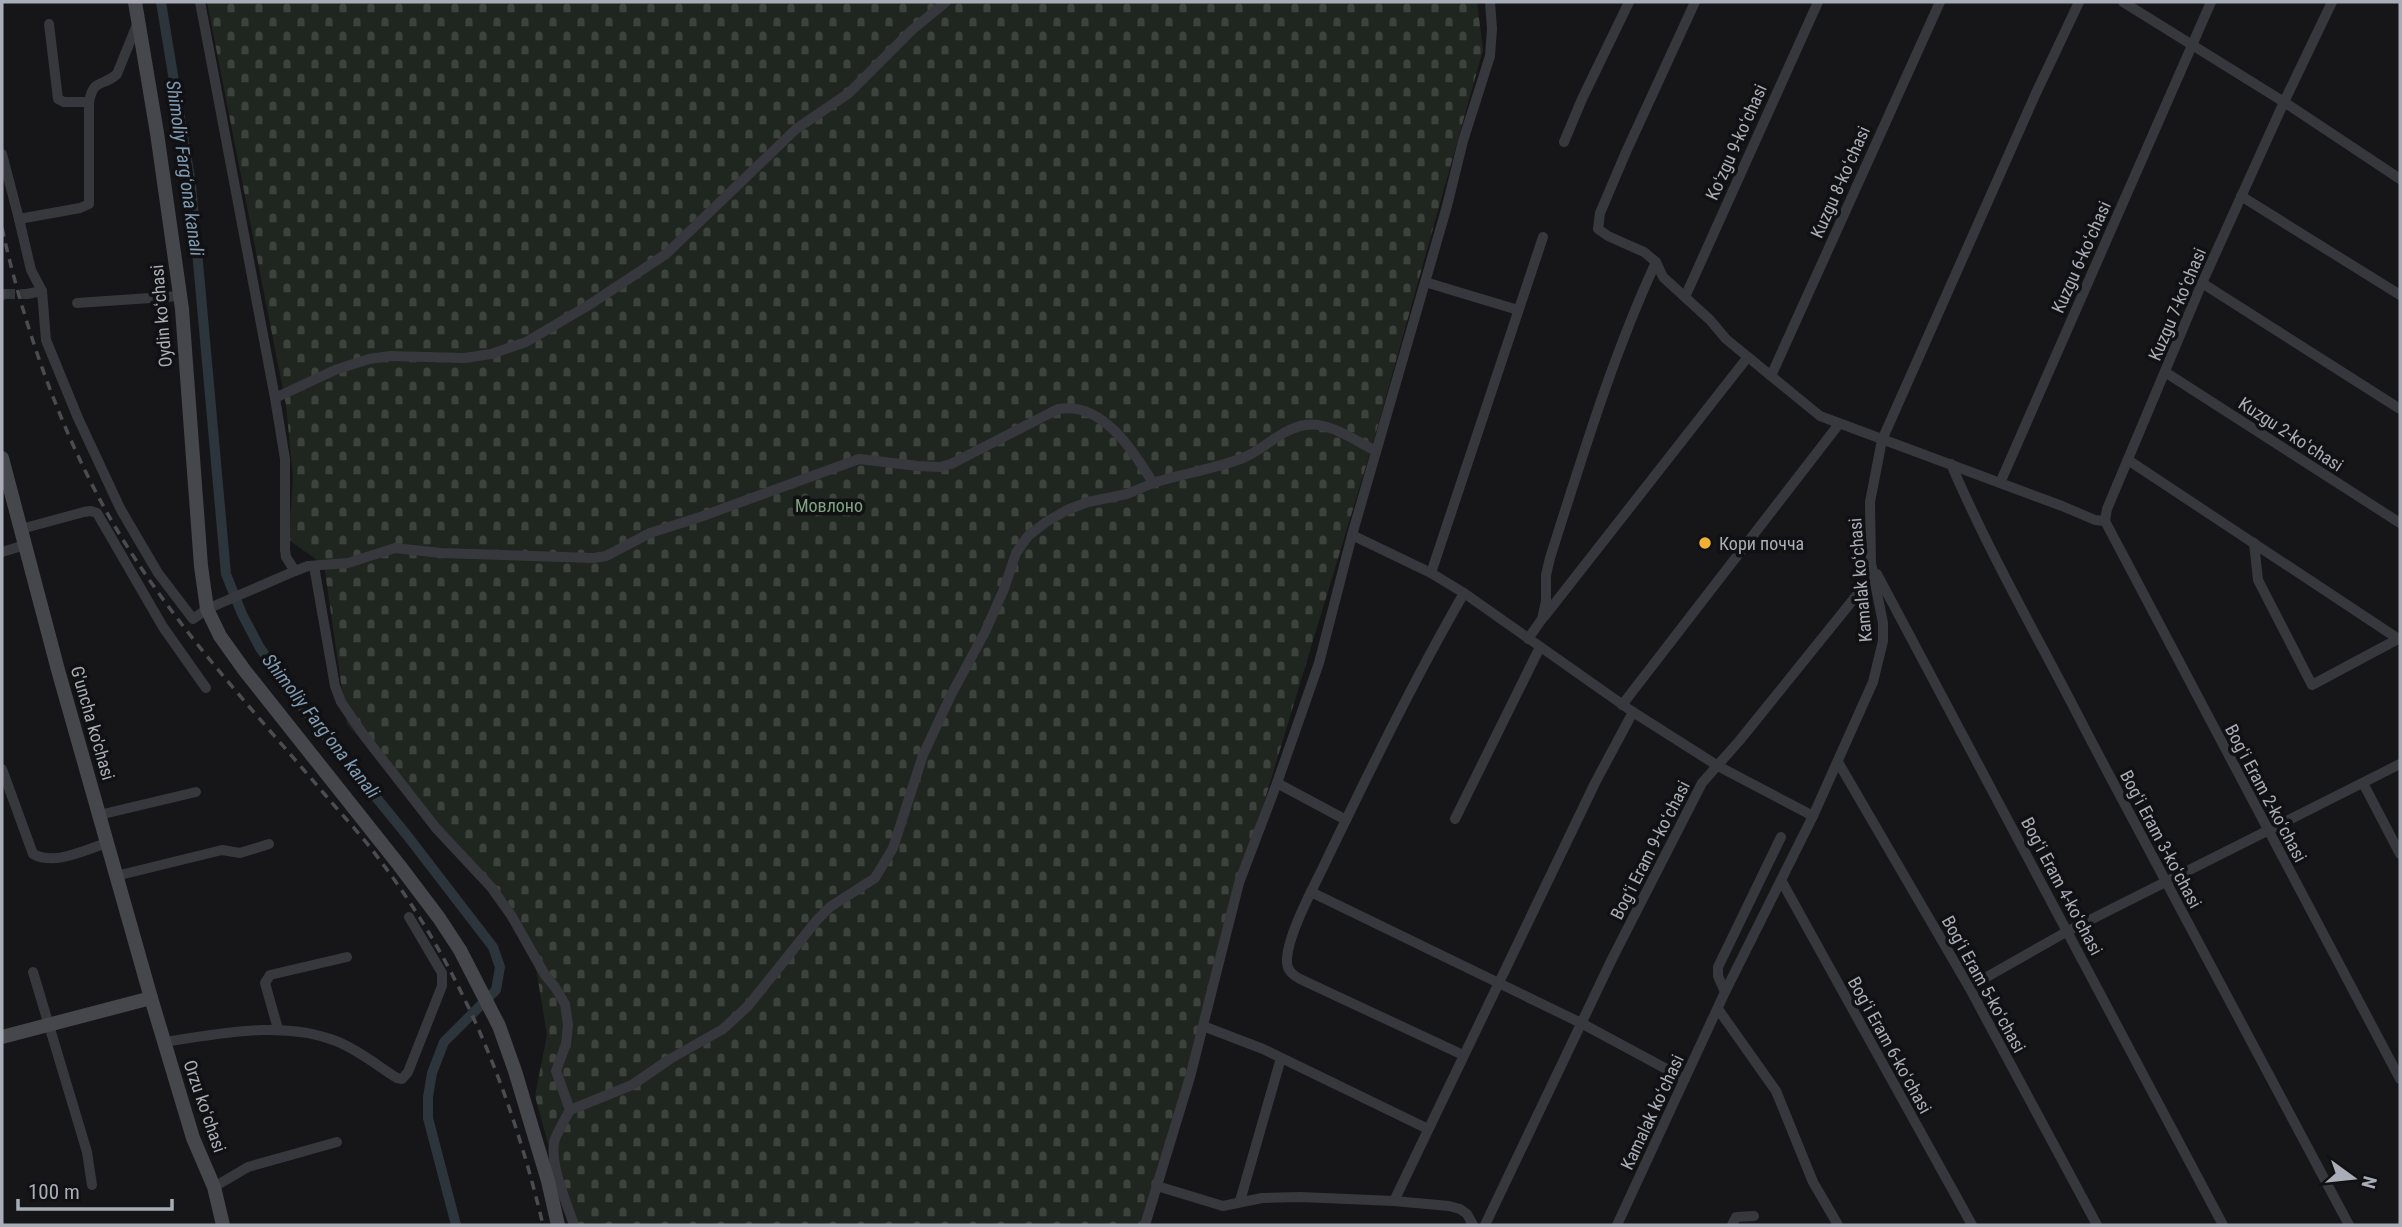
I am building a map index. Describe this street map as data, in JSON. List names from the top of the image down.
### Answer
{
  "streets": {
    "street": [
      "Koʻzgu 9-koʻchasi",
      "Kuzgu 8-koʻchasi",
      "Kuzgu 6-koʻchasi",
      "Kuzgu 7-koʻchasi",
      "Oydin koʻchasi",
      "Kuzgu 2-koʻchasi",
      "Kamalak koʻchasi",
      "G'uncha ko'chasi",
      "Bogʻi Eram 2-koʻchasi",
      "Bogʻi Eram 3-koʻchasi",
      "Bogʻi Eram 9-koʻchasi",
      "Bogʻi Eram 4-koʻchasi",
      "Bogʻi Eram 5-koʻchasi",
      "Bogʻi Eram 6-koʻchasi",
      "Orzu koʻchasi"
    ]
  },
  "crossings": [
    ["Kuzgu 7-koʻchasi", "Kuzgu 2-koʻchasi"],
    ["Kuzgu 7-koʻchasi", "Bogʻi Eram 2-koʻchasi"],
    ["Kamalak koʻchasi", "Bogʻi Eram 9-koʻchasi"],
    ["Kamalak koʻchasi", "Bogʻi Eram 4-koʻchasi"],
    ["Kamalak koʻchasi", "Bogʻi Eram 5-koʻchasi"],
    ["Kamalak koʻchasi", "Bogʻi Eram 6-koʻchasi"],
    ["G'uncha ko'chasi", "Orzu koʻchasi"]
  ],
  "water": ["Shimoliy Fargʻona kanali"],
  "parks": ["Мовлоно"],
  "places": ["Кори почча"],
  "scale_bar": "100 m",
  "north": "right"
}
